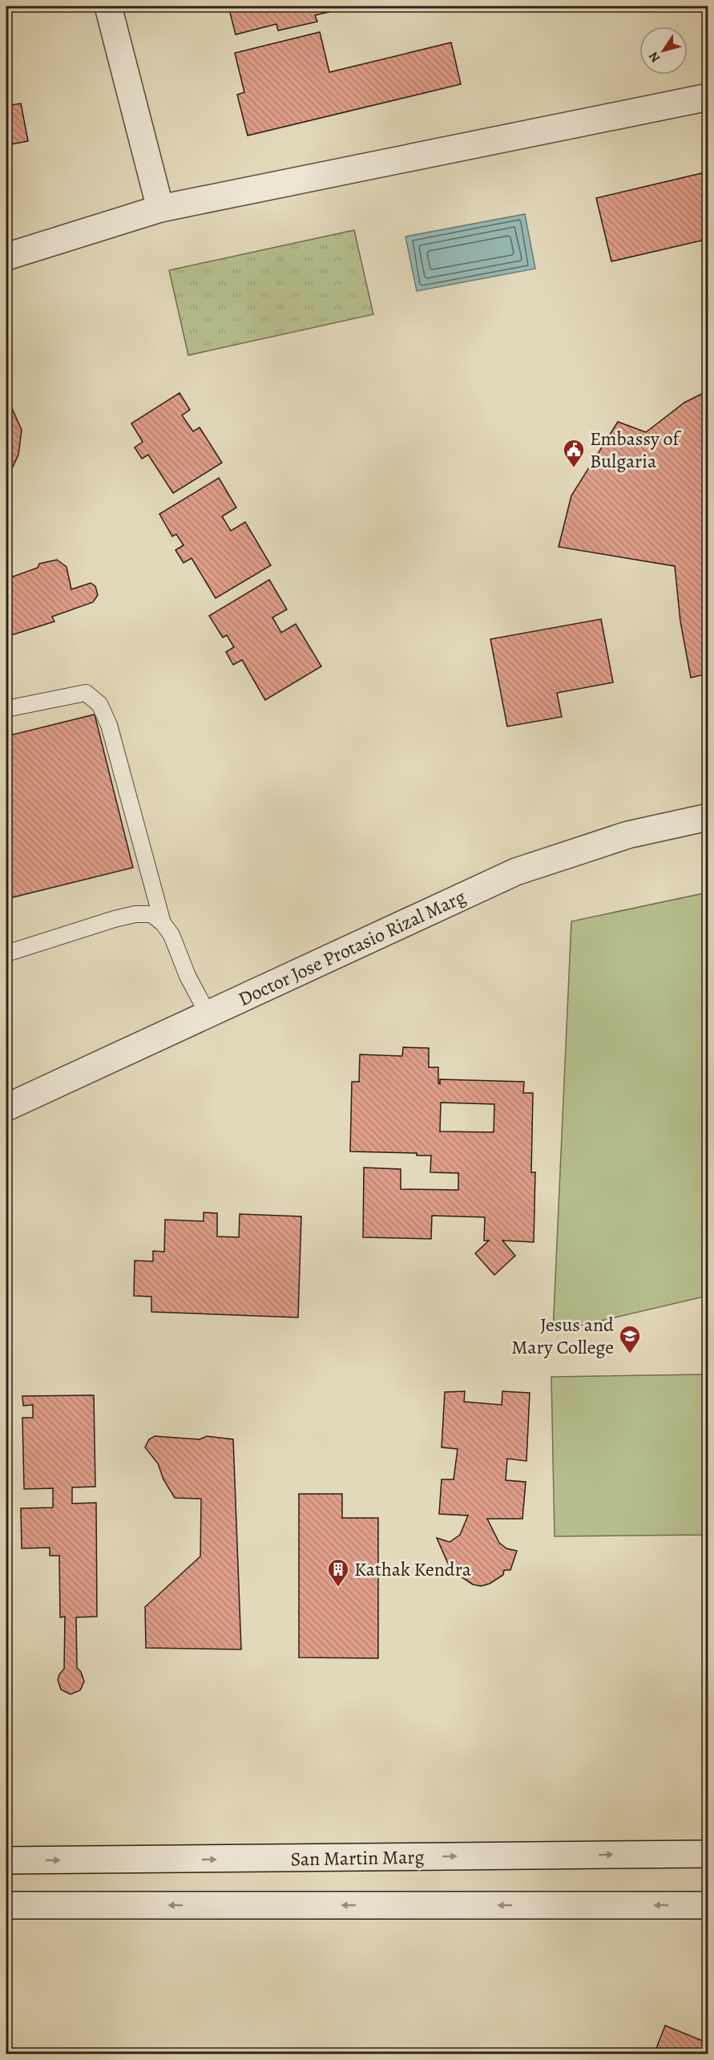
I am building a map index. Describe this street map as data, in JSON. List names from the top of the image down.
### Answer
{
  "streets": {
    "street": ["Doctor Jose Protasio Rizal Marg", "San Martin Marg"]
  },
  "places": {
    "public building": ["Embassy of Bulgaria"],
    "school or university": ["Jesus and Mary College"],
    "building": ["Kathak Kendra"]
  },
  "north": "bottom left"
}
